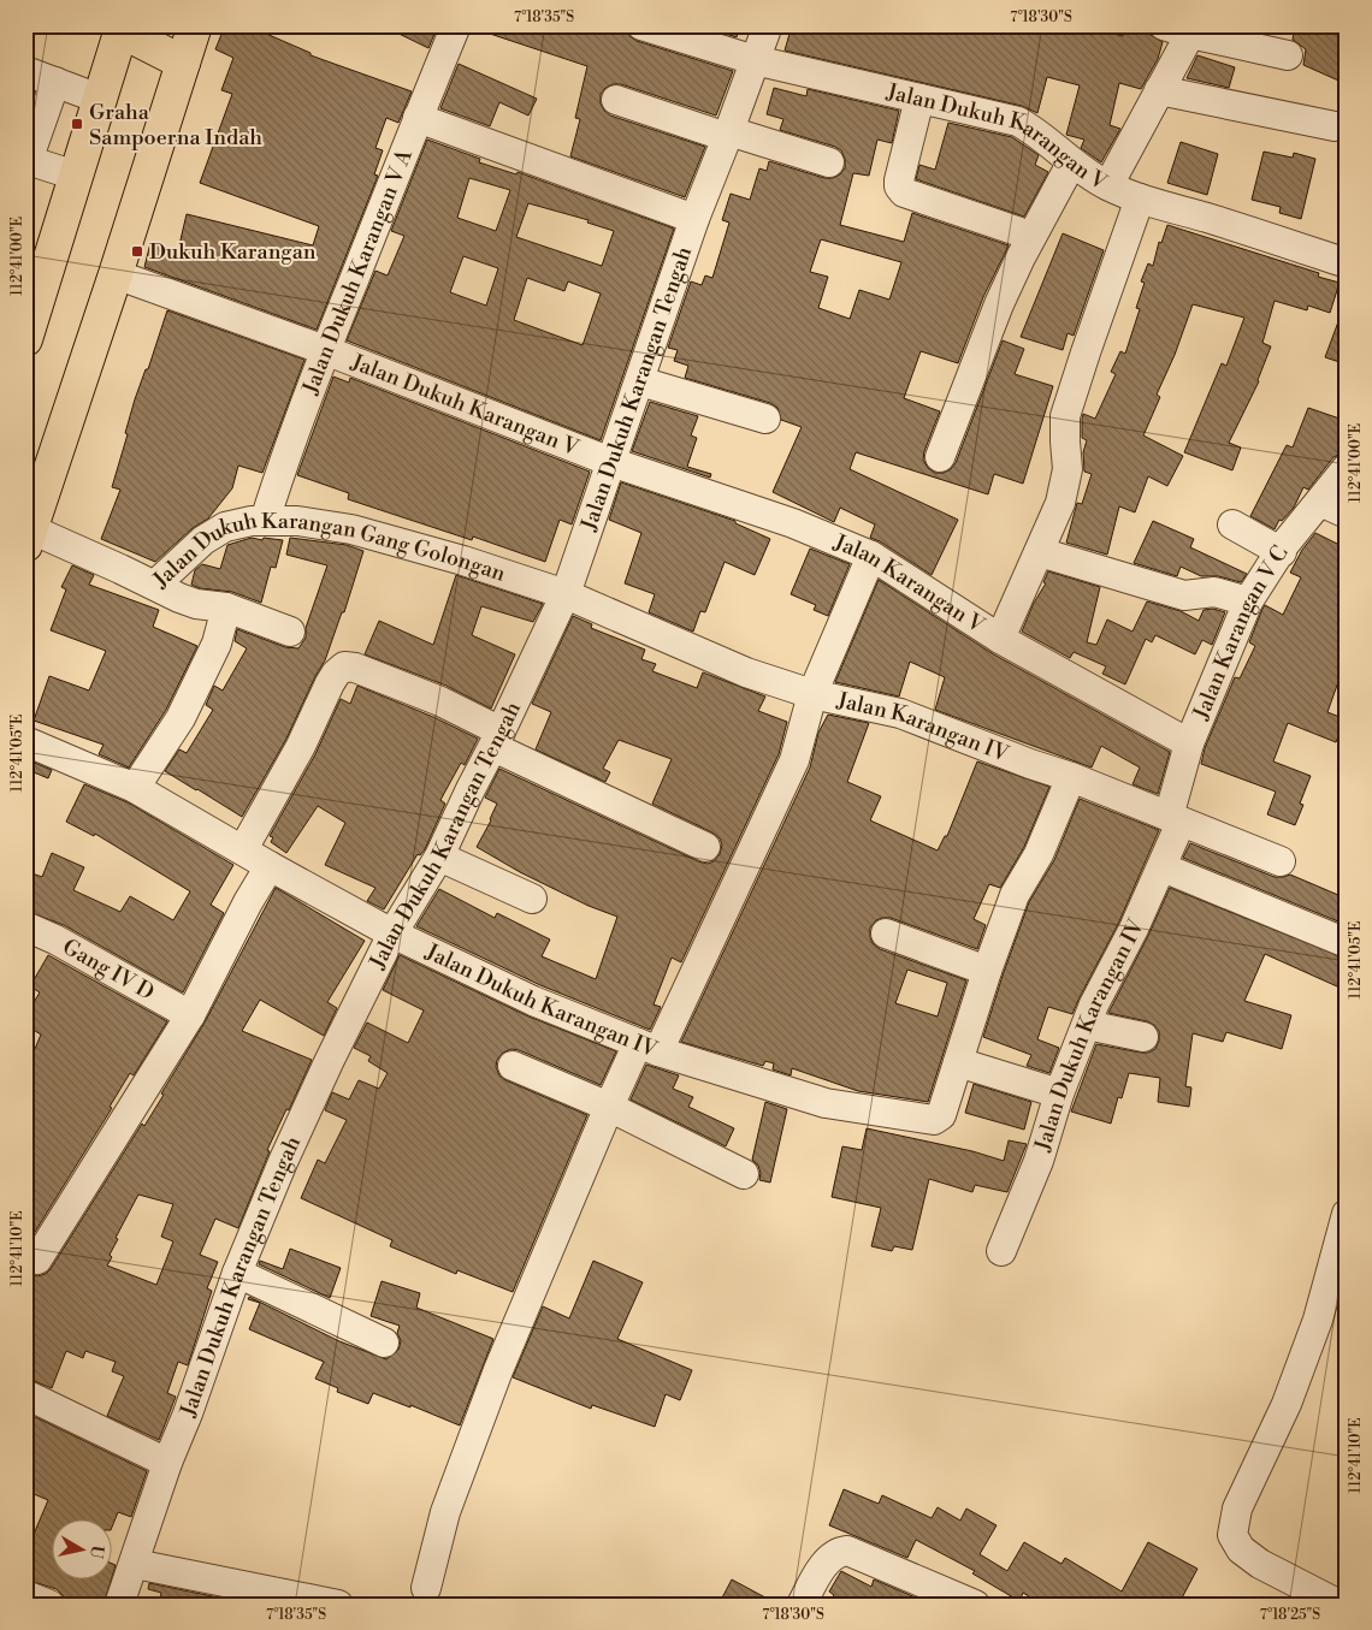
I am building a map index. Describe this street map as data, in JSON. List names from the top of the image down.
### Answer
{
  "streets": {
    "street": [
      "Jalan Dukuh Karangan V",
      "Jalan Dukuh Karangan V A",
      "Jalan Dukuh Karangan Tengah",
      "Jalan Dukuh Karangan Gang Golongan",
      "Jalan Karangan V",
      "Jalan Karangan V C",
      "Jalan Karangan IV",
      "Gang IV D",
      "Jalan Dukuh Karangan IV"
    ]
  },
  "crossings": [
    ["Jalan Dukuh Karangan V", "Jalan Dukuh Karangan V A"],
    ["Jalan Dukuh Karangan V", "Jalan Dukuh Karangan Tengah"],
    ["Jalan Dukuh Karangan V", "Jalan Karangan V"],
    ["Jalan Dukuh Karangan V A", "Jalan Dukuh Karangan Gang Golongan"],
    ["Jalan Dukuh Karangan Tengah", "Jalan Dukuh Karangan Gang Golongan"],
    ["Jalan Dukuh Karangan Tengah", "Jalan Karangan V"],
    ["Jalan Dukuh Karangan Tengah", "Jalan Karangan IV"],
    ["Jalan Dukuh Karangan Tengah", "Jalan Dukuh Karangan IV"],
    ["Jalan Dukuh Karangan Gang Golongan", "Jalan Karangan IV"],
    ["Jalan Karangan V", "Jalan Karangan V C"],
    ["Jalan Karangan V C", "Jalan Karangan IV"],
    ["Jalan Karangan V C", "Jalan Dukuh Karangan IV"],
    ["Jalan Karangan IV", "Jalan Dukuh Karangan IV"]
  ],
  "places": {
    "transit": ["Graha Sampoerna Indah", "Dukuh Karangan"]
  },
  "north": "right",
  "coordinates": [
    "7°18'35\"S",
    "7°18'30\"S",
    "112°41'00\"E",
    "112°41'05\"E",
    "112°41'10\"E",
    "7°18'25\"S"
  ]
}
